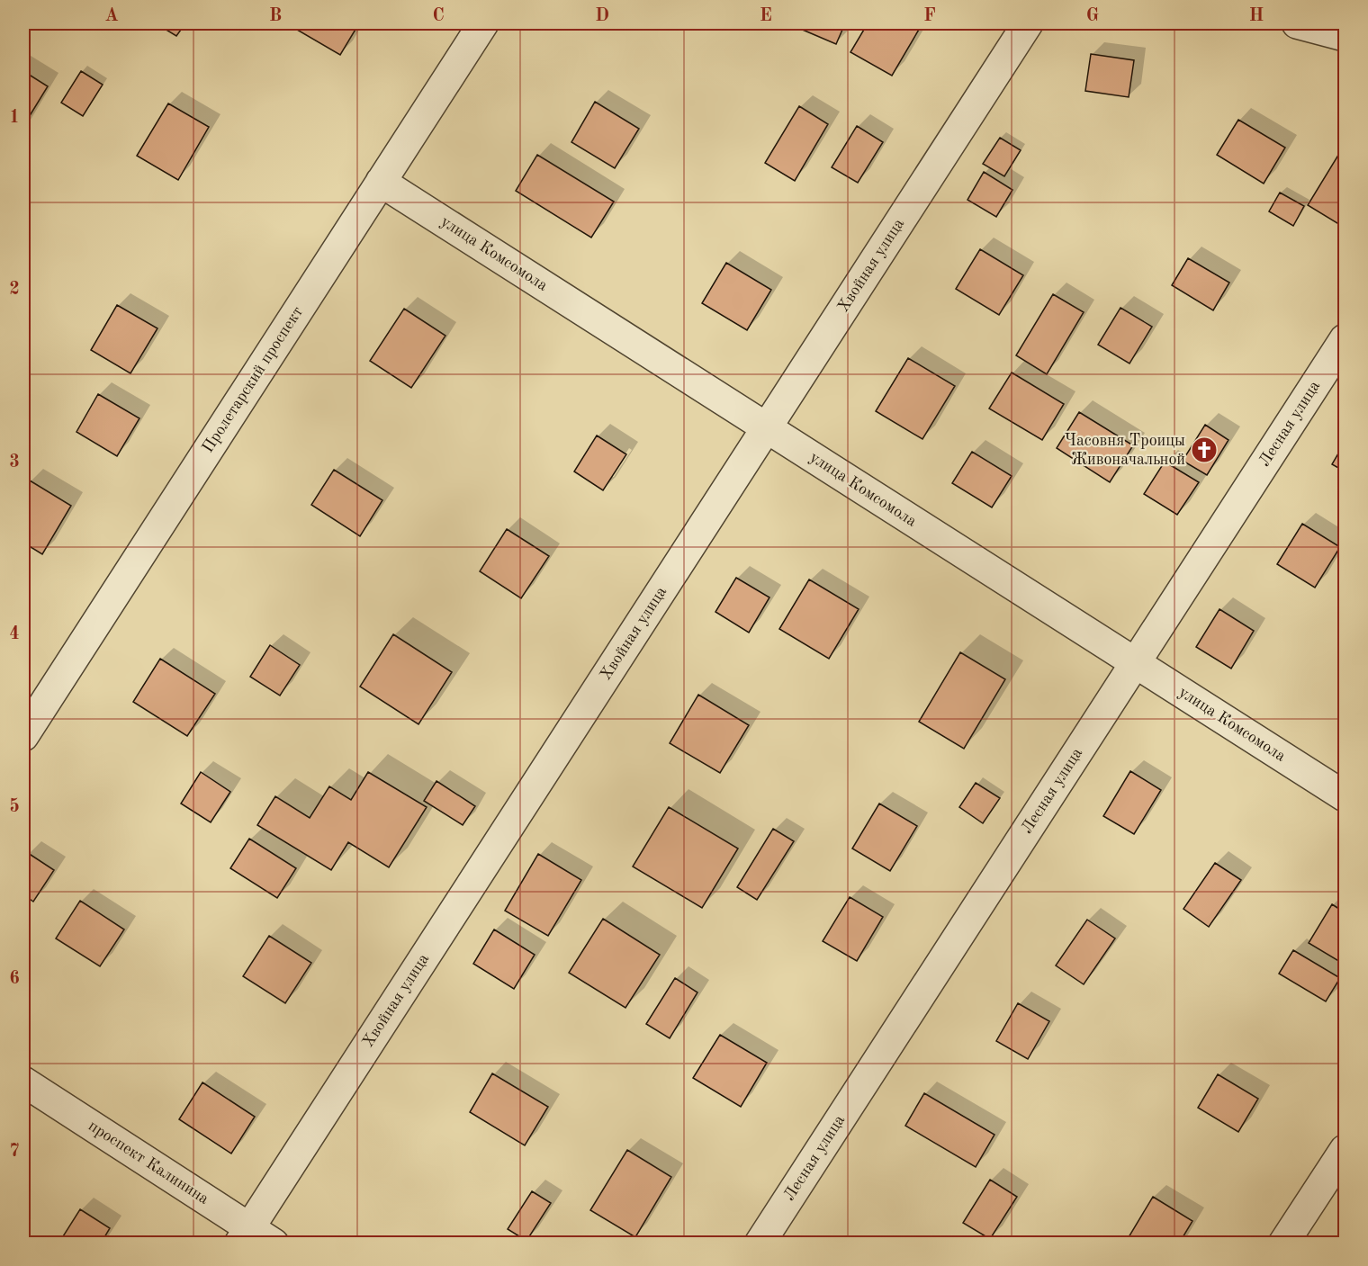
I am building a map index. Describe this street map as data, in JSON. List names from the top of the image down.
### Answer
{
  "streets": {
    "street": [
      "улица Комсомола",
      "Хвойная улица",
      "Пролетарский проспект",
      "Лесная улица",
      "проспект Калинина"
    ]
  },
  "crossings": [
    ["улица Комсомола", "Хвойная улица"],
    ["улица Комсомола", "Пролетарский проспект"],
    ["улица Комсомола", "Лесная улица"],
    ["Хвойная улица", "проспект Калинина"]
  ],
  "places": {
    "church": ["Часовня Троицы Живоначальной"]
  },
  "grid": {
    "columns": [
      "A",
      "B",
      "C",
      "D",
      "E",
      "F",
      "G",
      "H"
    ],
    "rows": [
      "1",
      "2",
      "3",
      "4",
      "5",
      "6",
      "7"
    ]
  }
}
